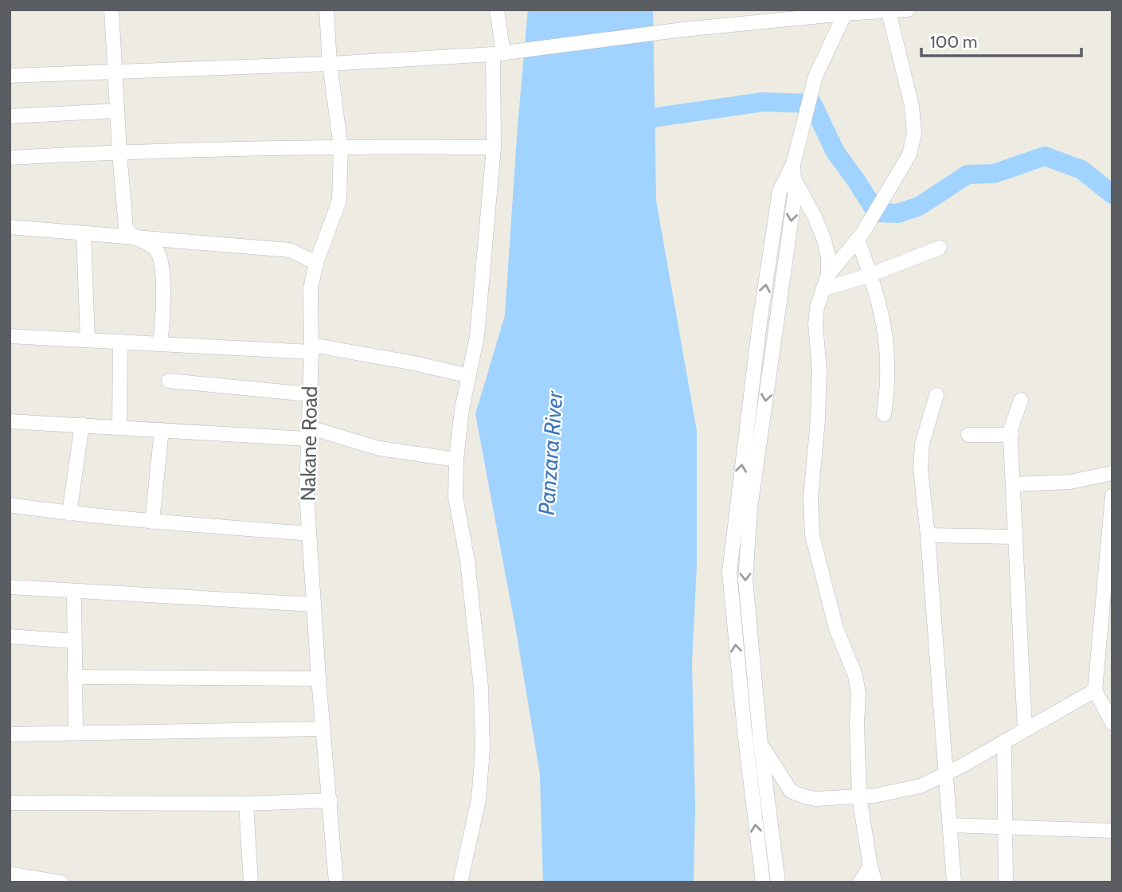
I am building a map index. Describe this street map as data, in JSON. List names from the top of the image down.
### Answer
{
  "streets": {
    "street": ["Nakane Road"]
  },
  "water": ["Panzara River"],
  "scale_bar": "100 m"
}
